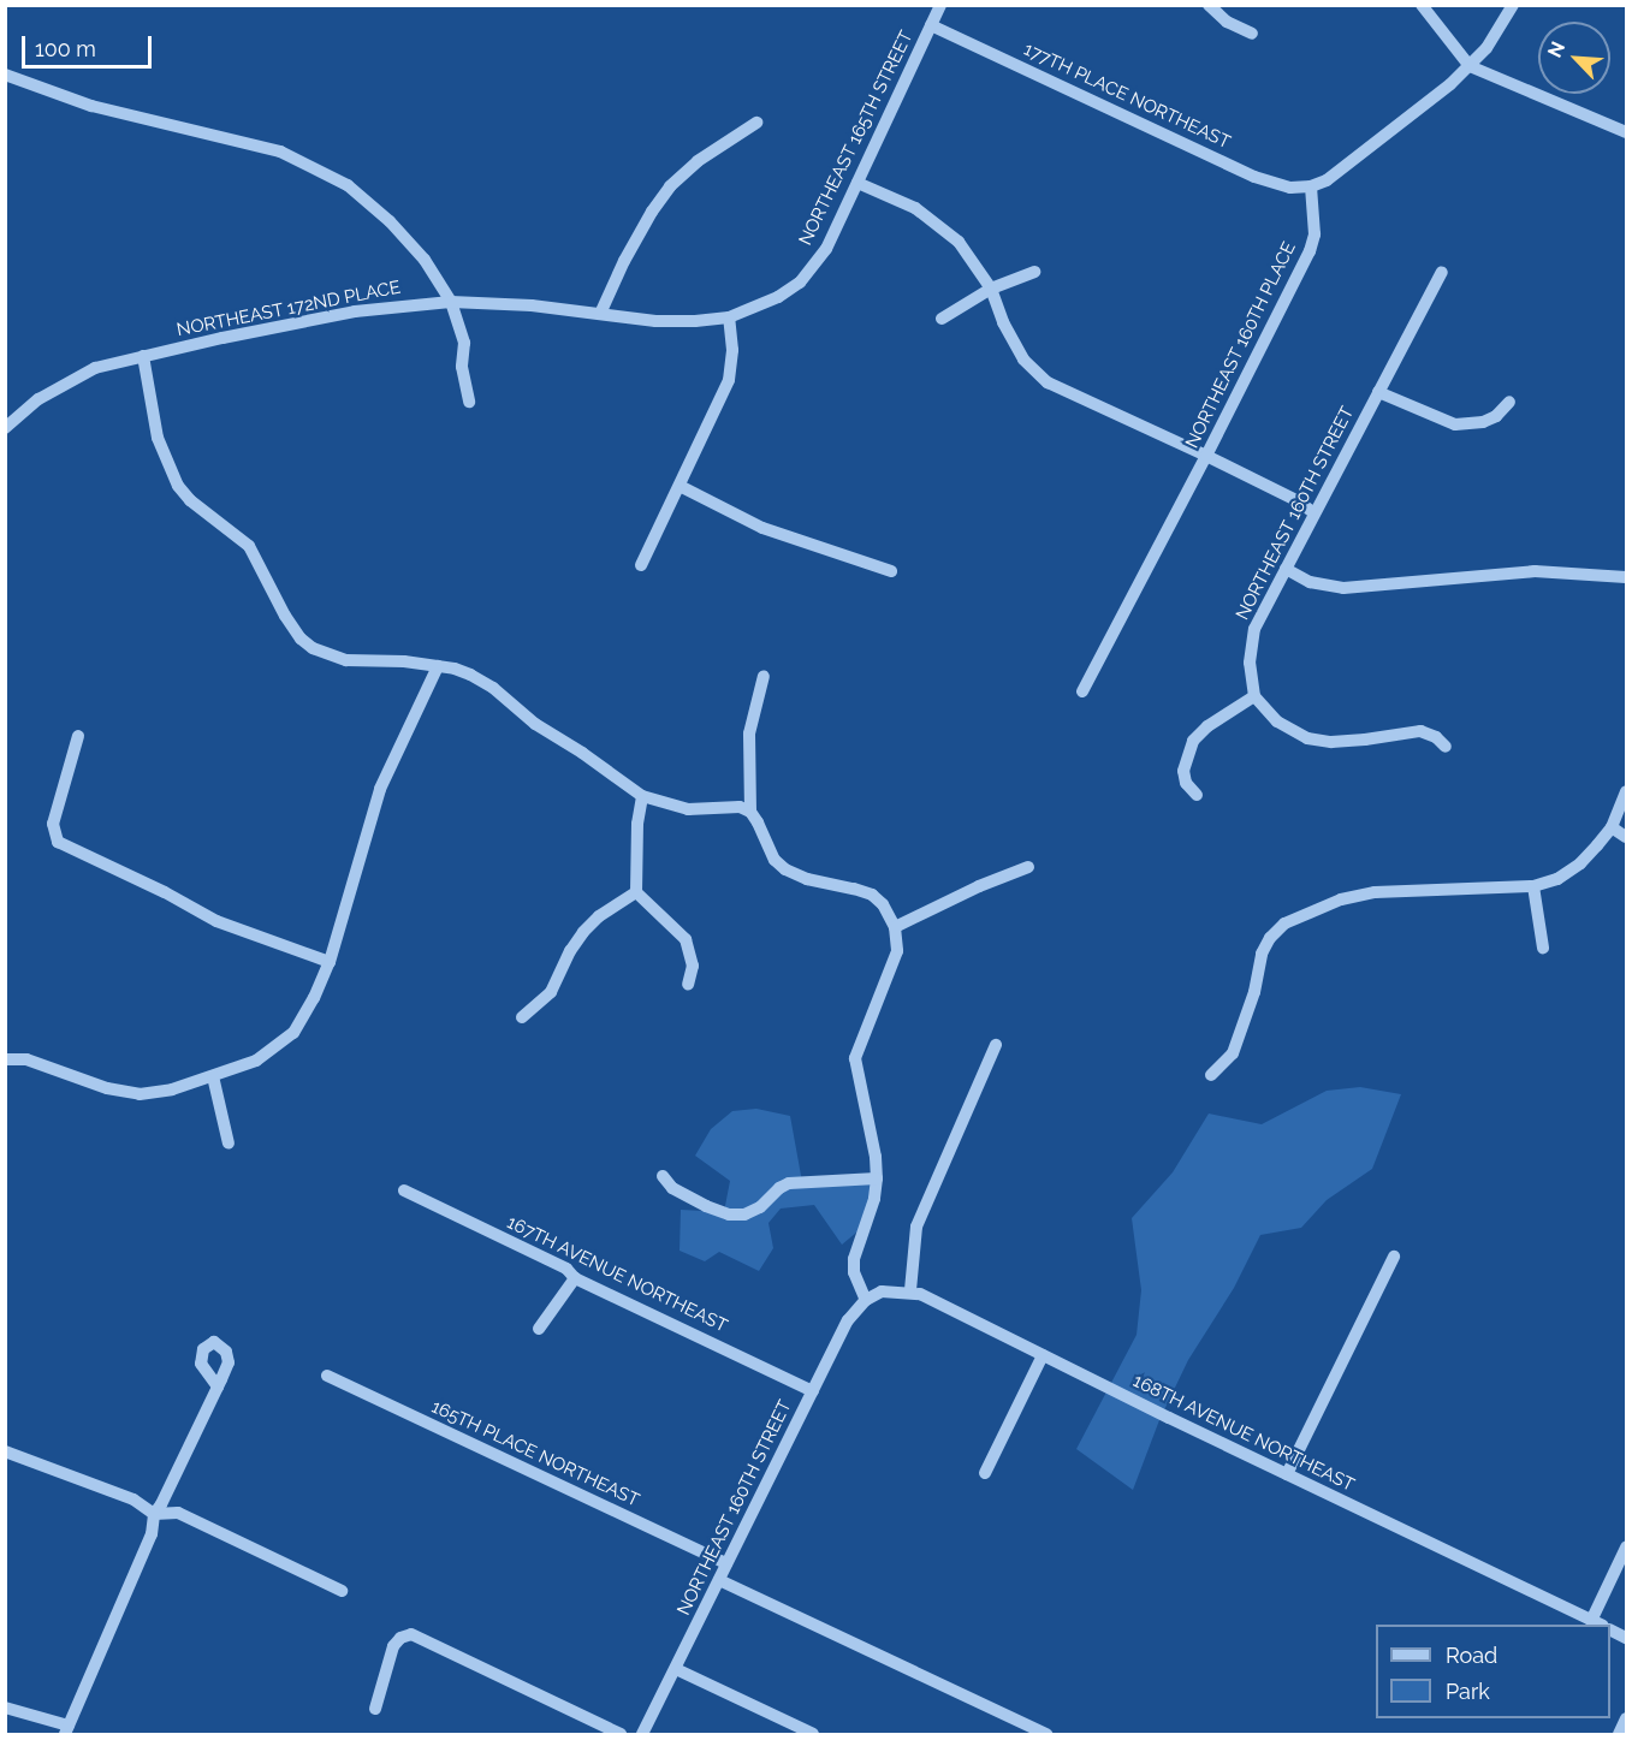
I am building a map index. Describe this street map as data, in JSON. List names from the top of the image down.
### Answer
{
  "streets": {
    "street": [
      "177TH PLACE NORTHEAST",
      "NORTHEAST 165TH STREET",
      "NORTHEAST 172ND PLACE",
      "NORTHEAST 160TH PLACE",
      "NORTHEAST 160TH STREET",
      "167TH AVENUE NORTHEAST",
      "168TH AVENUE NORTHEAST",
      "165TH PLACE NORTHEAST"
    ]
  },
  "crossings": [
    ["177TH PLACE NORTHEAST", "NORTHEAST 165TH STREET"],
    ["177TH PLACE NORTHEAST", "NORTHEAST 160TH PLACE"],
    ["NORTHEAST 165TH STREET", "NORTHEAST 172ND PLACE"],
    ["NORTHEAST 160TH STREET", "167TH AVENUE NORTHEAST"],
    ["NORTHEAST 160TH STREET", "165TH PLACE NORTHEAST"]
  ],
  "legend": ["Road", "Park"],
  "scale_bar": "100 m",
  "north": "top left"
}
